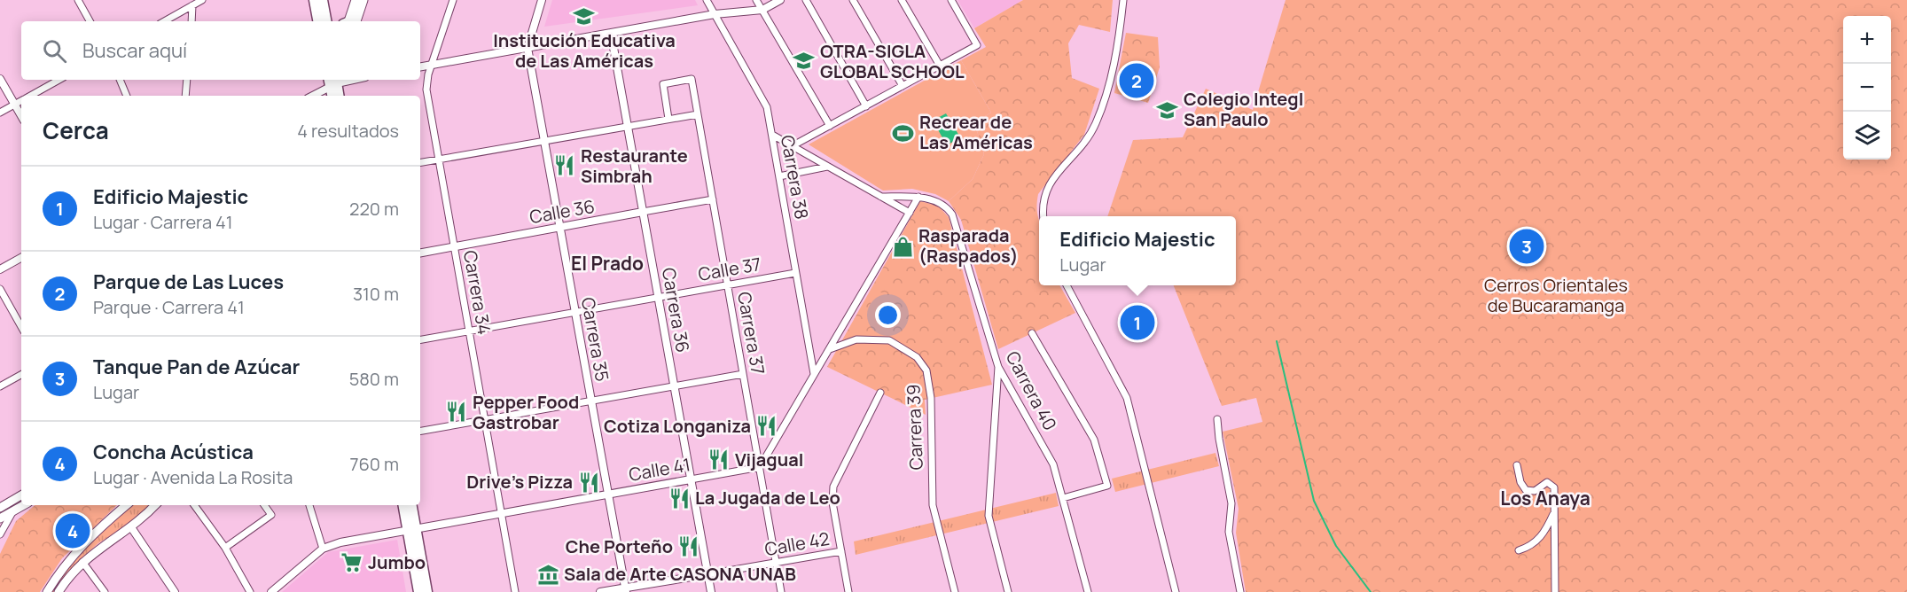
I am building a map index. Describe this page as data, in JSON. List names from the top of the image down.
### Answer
{
  "streets": {
    "street": [
      "Carrera 38",
      "Calle 36",
      "Calle 37",
      "Carrera 34",
      "Carrera 36",
      "Carrera 37",
      "Carrera 35",
      "Carrera 40",
      "Carrera 39",
      "Calle 41",
      "Calle 42"
    ]
  },
  "crossings": [
    ["Carrera 38", "Calle 37"],
    ["Carrera 38", "Carrera 40"],
    ["Calle 36", "Carrera 34"],
    ["Calle 36", "Carrera 36"],
    ["Calle 36", "Carrera 37"],
    ["Calle 36", "Carrera 35"],
    ["Calle 37", "Carrera 34"],
    ["Calle 37", "Carrera 36"],
    ["Calle 37", "Carrera 37"],
    ["Calle 37", "Carrera 35"],
    ["Carrera 34", "Calle 41"],
    ["Carrera 36", "Calle 41"],
    ["Carrera 36", "Calle 42"],
    ["Carrera 37", "Calle 41"],
    ["Carrera 37", "Calle 42"],
    ["Carrera 35", "Calle 41"],
    ["Carrera 35", "Calle 42"]
  ],
  "districts": ["El Prado", "Los Anaya"],
  "parks": ["Cerros Orientales de Bucaramanga"],
  "places": {
    "school or university": ["Institución Educativa de Las Américas", "OTRA-SIGLA GLOBAL SCHOOL", "Colegio Integl San Paulo"],
    "sports": ["Recrear de Las Américas"],
    "restaurant": [
      "Restaurante Simbrah",
      "Pepper Food Gastrobar",
      "Cotiza Longaniza",
      "Vijagual",
      "Drive's Pizza",
      "La Jugada de Leo",
      "Che Porteño"
    ],
    "shop": ["Rasparada (Raspados)"],
    "supermarket": ["Jumbo"],
    "museum": ["Sala de Arte CASONA UNAB"]
  },
  "page": {
    "map_buttons": ["+", "−"],
    "search": "Buscar aquí",
    "pins": [
      "2",
      "3",
      "1",
      "4"
    ],
    "heading": ["Cerca", "4 resultados"],
    "list": [
      {
        "mark": "1",
        "name": "Edificio Majestic",
        "note": "Lugar · Carrera 41",
        "value": "220 m"
      },
      {
        "mark": "2",
        "name": "Parque de Las Luces",
        "note": "Parque · Carrera 41",
        "value": "310 m"
      },
      {
        "mark": "3",
        "name": "Tanque Pan de Azúcar",
        "note": "Lugar",
        "value": "580 m"
      },
      {
        "mark": "4",
        "name": "Concha Acústica",
        "note": "Lugar · Avenida La Rosita",
        "value": "760 m"
      }
    ],
    "popup": ["Edificio Majestic", "Lugar"]
  }
}
